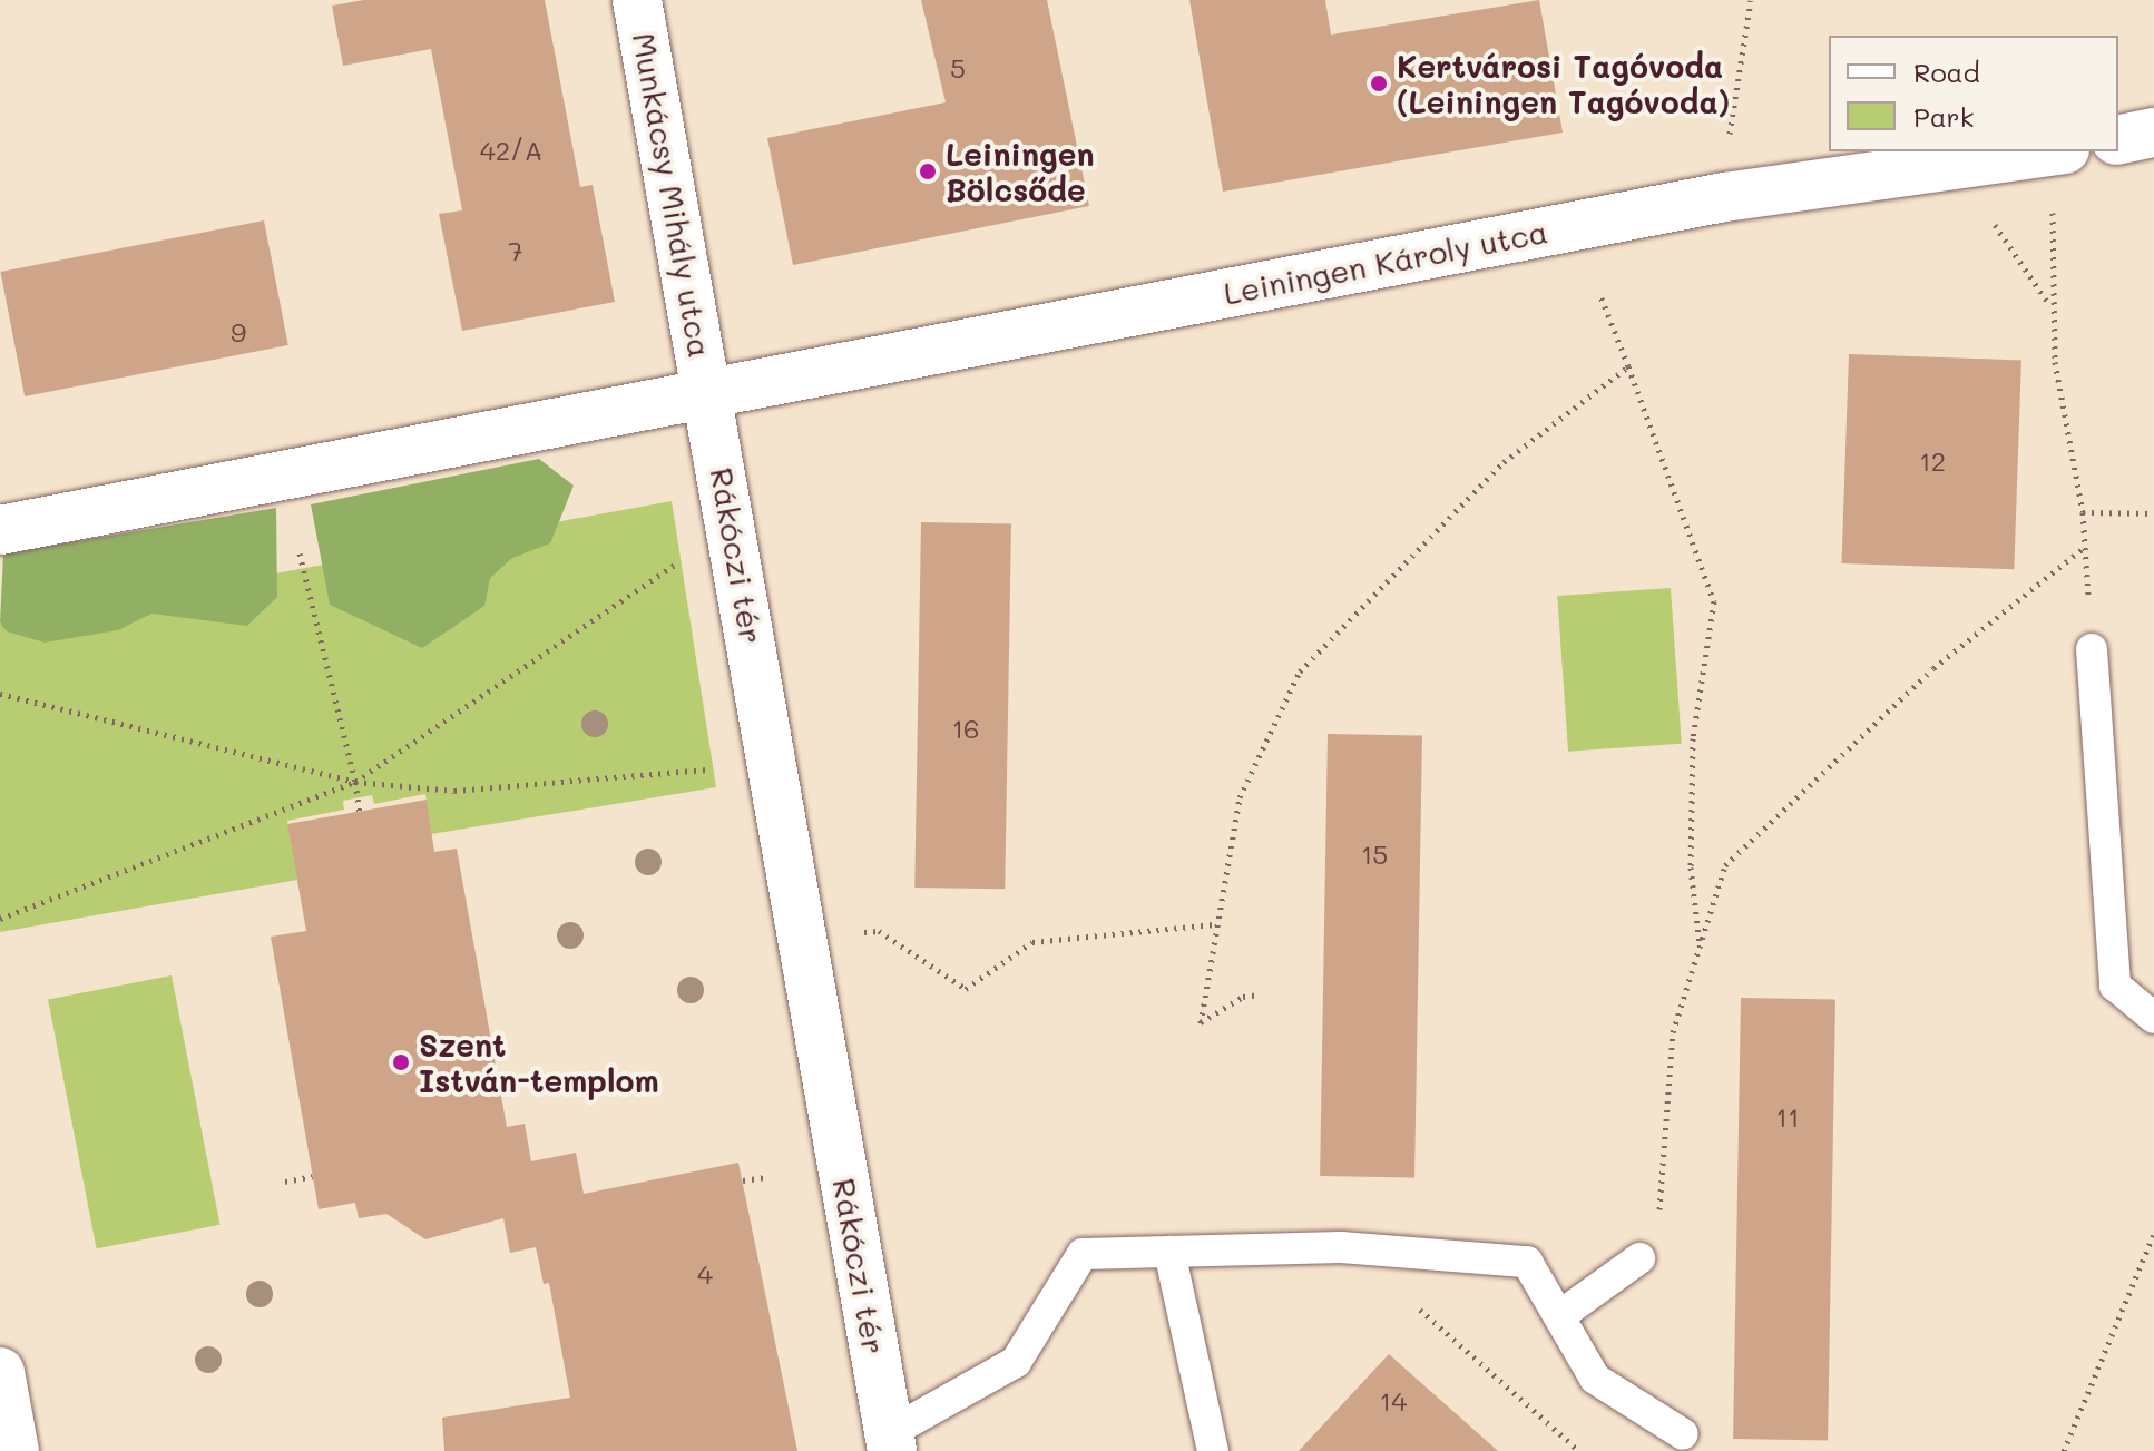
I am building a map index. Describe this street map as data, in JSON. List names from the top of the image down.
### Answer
{
  "streets": {
    "street": ["Munkácsy Mihály utca", "Leiningen Károly utca", "Rákóczi tér"]
  },
  "crossings": [
    ["Munkácsy Mihály utca", "Leiningen Károly utca"],
    ["Munkácsy Mihály utca", "Rákóczi tér"],
    ["Leiningen Károly utca", "Rákóczi tér"]
  ],
  "places": ["Kertvárosi Tagóvoda (Leiningen Tagóvoda)", "Leiningen Bölcsőde", "Szent István-templom"],
  "house_numbers": [
    "5",
    "42/A",
    "7",
    "9",
    "12",
    "16",
    "15",
    "11",
    "4",
    "14"
  ],
  "legend": ["Road", "Park"]
}
